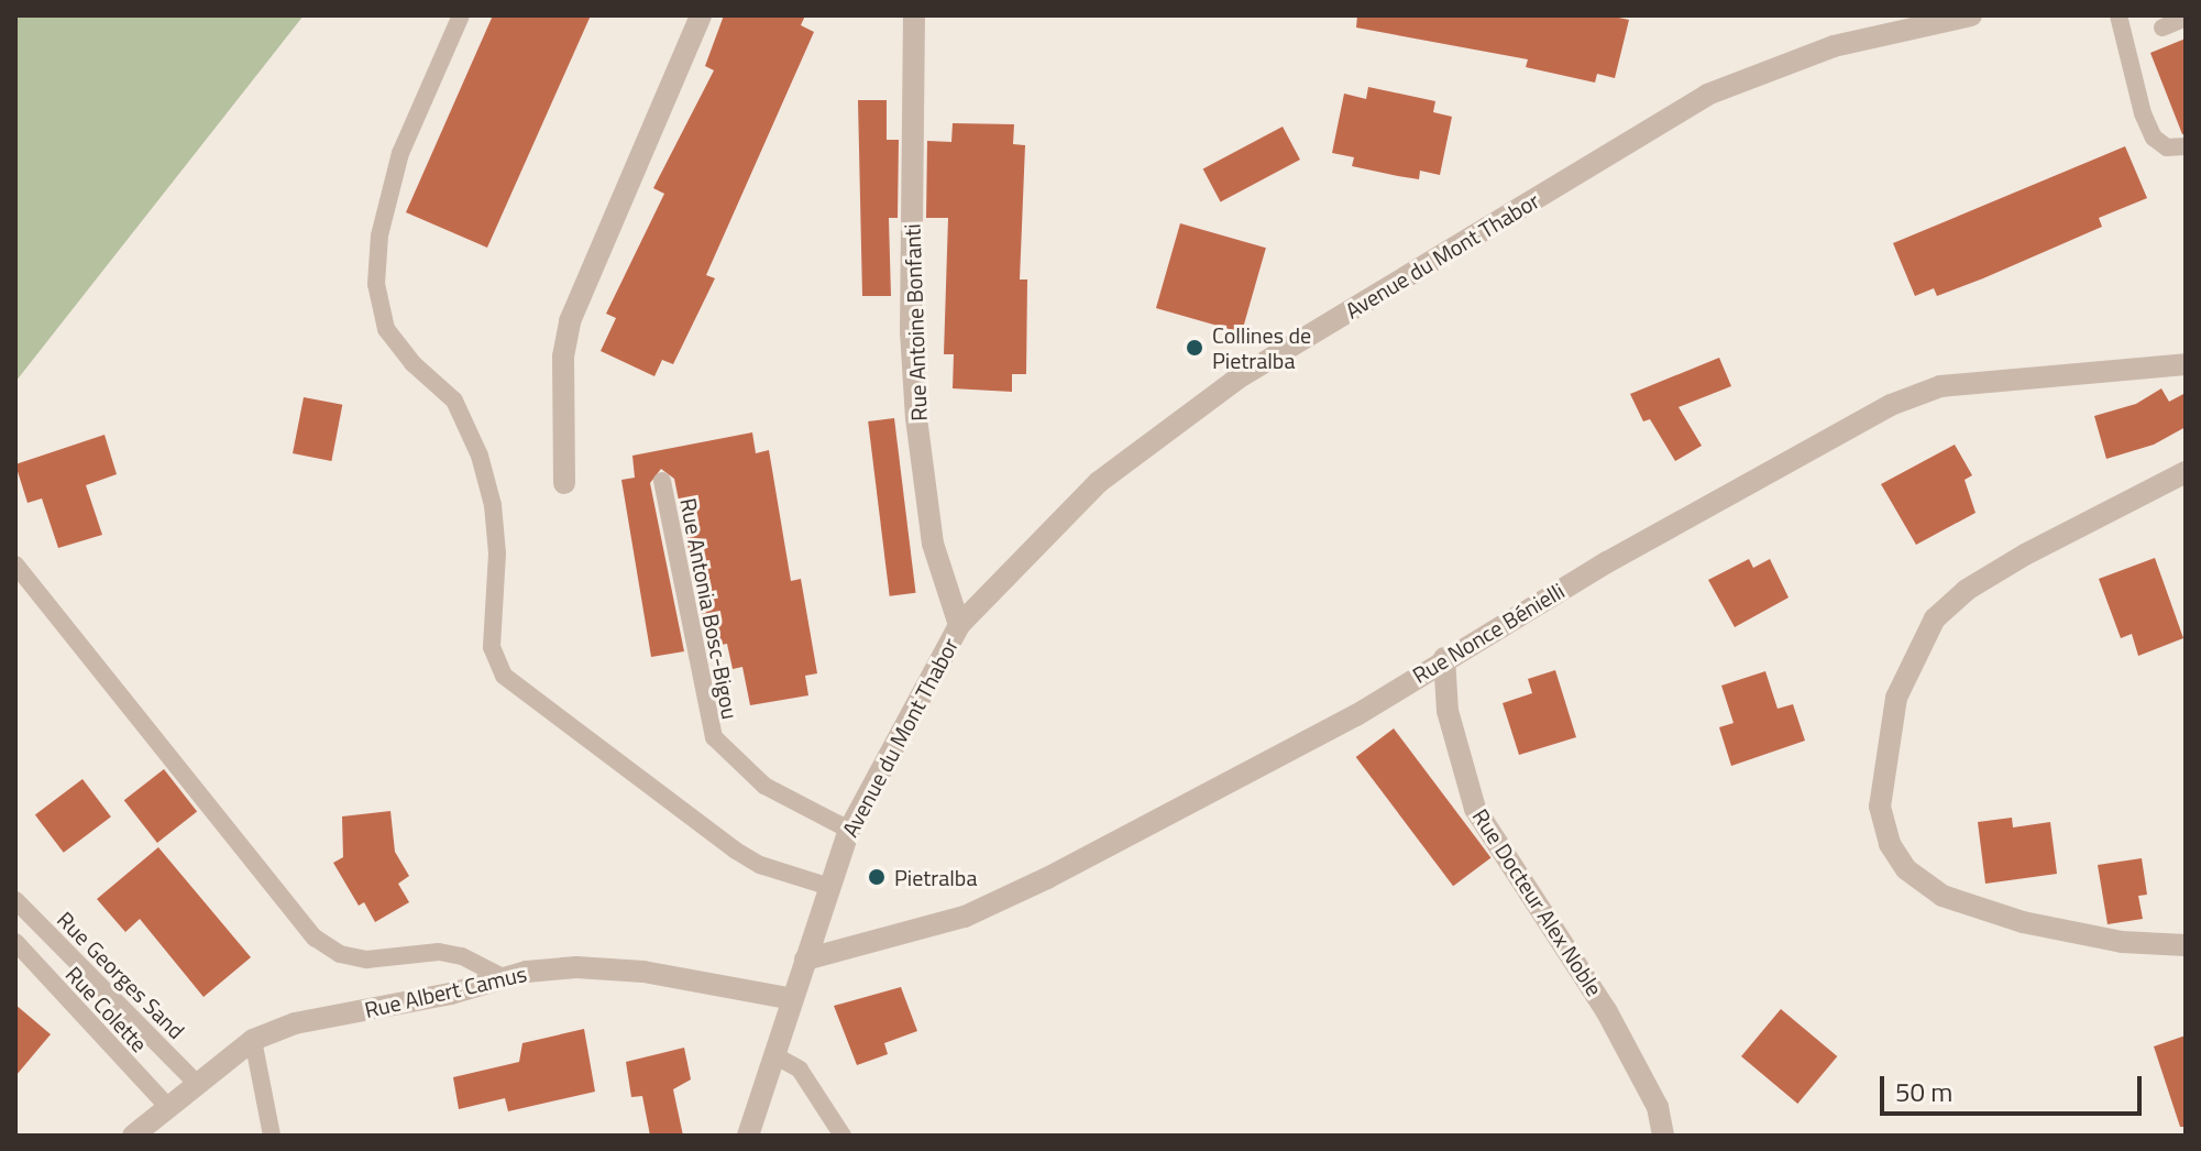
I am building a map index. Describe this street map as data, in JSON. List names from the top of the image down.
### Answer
{
  "streets": {
    "street": [
      "Avenue du Mont Thabor",
      "Rue Antoine Bonfanti",
      "Rue Nonce Bénielli",
      "Rue Docteur Alex Noble",
      "Rue Albert Camus"
    ],
    "lane": ["Rue Antonia Bosc-Bigou", "Rue Georges Sand", "Rue Colette"]
  },
  "crossings": [
    ["Avenue du Mont Thabor", "Rue Antoine Bonfanti"],
    ["Avenue du Mont Thabor", "Rue Antonia Bosc-Bigou"],
    ["Avenue du Mont Thabor", "Rue Nonce Bénielli"],
    ["Avenue du Mont Thabor", "Rue Albert Camus"],
    ["Rue Nonce Bénielli", "Rue Docteur Alex Noble"],
    ["Rue Georges Sand", "Rue Albert Camus"],
    ["Rue Albert Camus", "Rue Colette"]
  ],
  "places": ["Collines de Pietralba", "Pietralba"],
  "scale_bar": "50 m"
}
